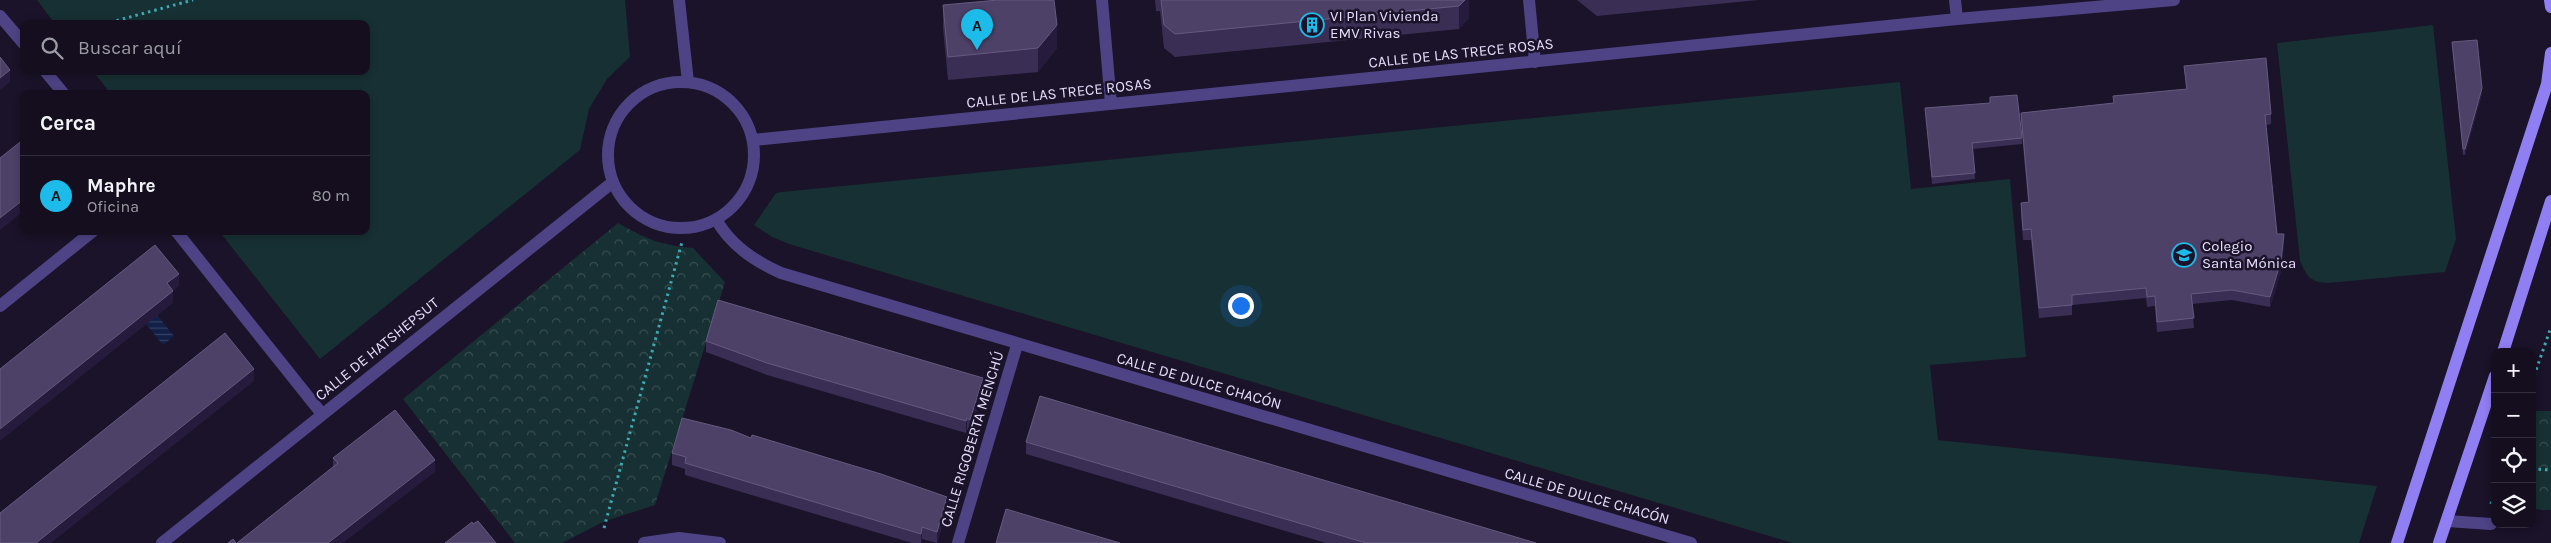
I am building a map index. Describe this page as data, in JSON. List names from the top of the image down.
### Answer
{
  "streets": {
    "street": [
      "CALLE DE LAS TRECE ROSAS",
      "CALLE DE HATSHEPSUT",
      "CALLE DE DULCE CHACÓN",
      "CALLE RIGOBERTA MENCHÚ"
    ]
  },
  "crossings": [
    ["CALLE DE LAS TRECE ROSAS", "CALLE DE HATSHEPSUT"],
    ["CALLE DE LAS TRECE ROSAS", "CALLE DE DULCE CHACÓN"],
    ["CALLE DE HATSHEPSUT", "CALLE DE DULCE CHACÓN"],
    ["CALLE DE DULCE CHACÓN", "CALLE RIGOBERTA MENCHÚ"]
  ],
  "places": {
    "building": ["VI Plan Vivienda EMV Rivas"],
    "school or university": ["Colegio Santa Mónica"]
  },
  "page": {
    "pins": "A",
    "search": "Buscar aquí",
    "heading": "Cerca",
    "list": [
      {
        "mark": "A",
        "name": "Maphre",
        "note": "Oficina",
        "value": "80 m"
      }
    ],
    "map_buttons": ["+", "−"]
  }
}
